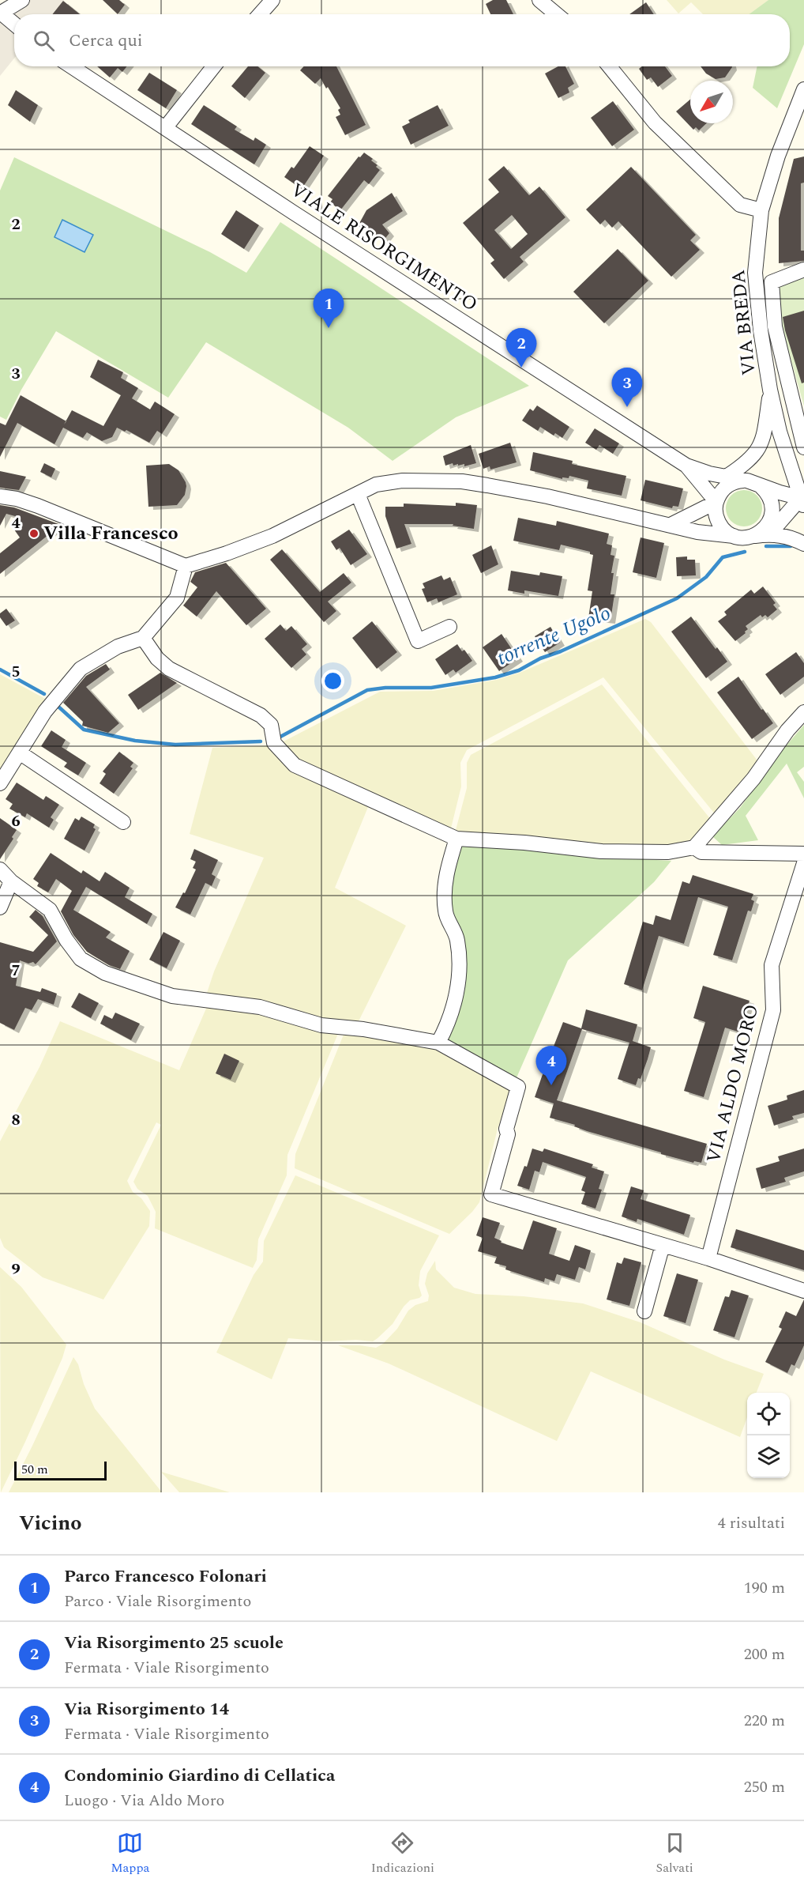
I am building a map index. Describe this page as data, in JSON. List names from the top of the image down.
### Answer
{
  "streets": {
    "street": ["VIALE RISORGIMENTO", "VIA BREDA", "VIA ALDO MORO"]
  },
  "crossings": [
    ["VIALE RISORGIMENTO", "VIA BREDA"]
  ],
  "water": ["torrente Ugolo"],
  "places": ["Villa Francesco"],
  "scale_bar": "50 m",
  "north": "bottom left",
  "page": {
    "search": "Cerca qui",
    "pins": [
      "1",
      "2",
      "3",
      "4"
    ],
    "scale": "50 m",
    "heading": ["Vicino", "4 risultati"],
    "list": [
      {
        "mark": "1",
        "name": "Parco Francesco Folonari",
        "note": "Parco · Viale Risorgimento",
        "value": "190 m"
      },
      {
        "mark": "2",
        "name": "Via Risorgimento 25 scuole",
        "note": "Fermata · Viale Risorgimento",
        "value": "200 m"
      },
      {
        "mark": "3",
        "name": "Via Risorgimento 14",
        "note": "Fermata · Viale Risorgimento",
        "value": "220 m"
      },
      {
        "mark": "4",
        "name": "Condominio Giardino di Cellatica",
        "note": "Luogo · Via Aldo Moro",
        "value": "250 m"
      }
    ],
    "nav": ["Mappa", "Indicazioni", "Salvati"]
  },
  "grid": {
    "rows": [
      "2",
      "3",
      "4",
      "5",
      "6",
      "7",
      "8",
      "9"
    ]
  }
}
